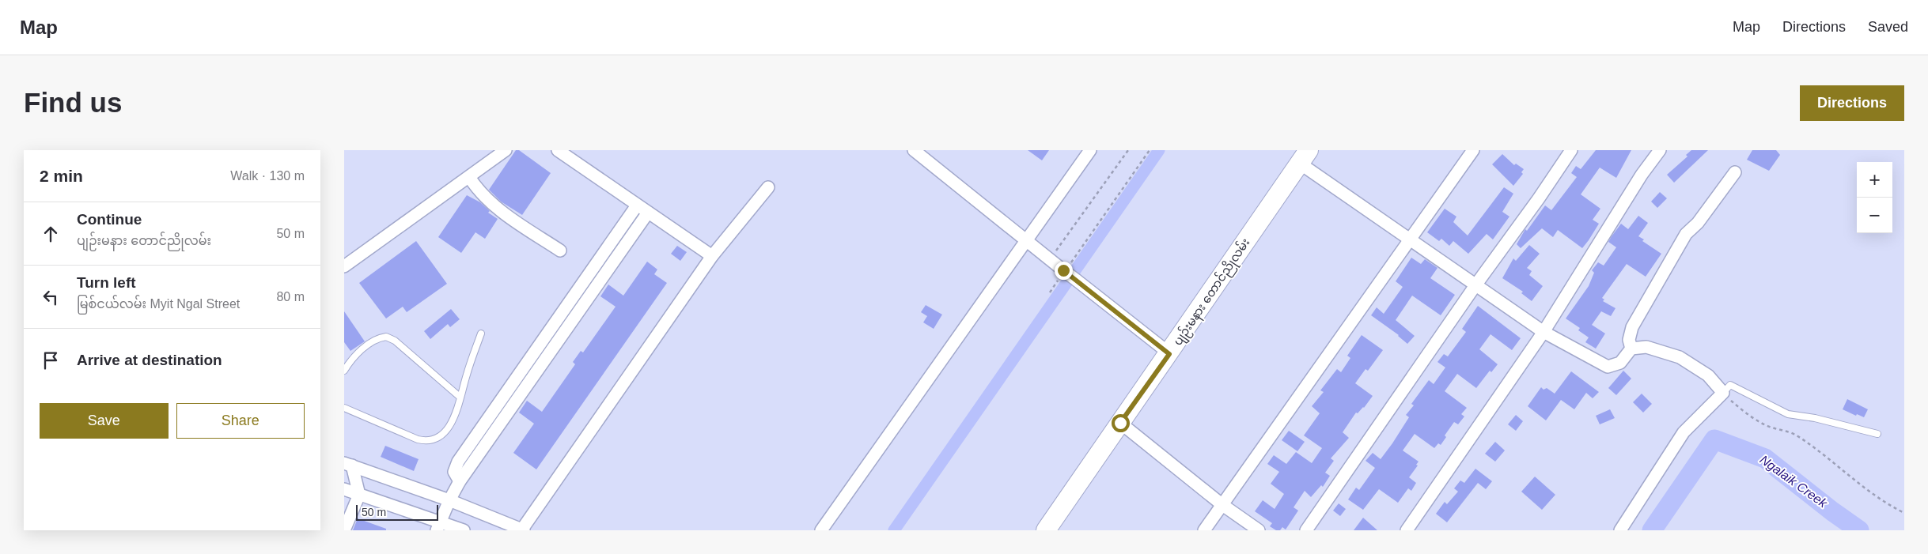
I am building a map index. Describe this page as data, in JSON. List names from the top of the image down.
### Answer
{
  "streets": {
    "main road": ["ပျဉ်းမနား တောင်ညိုလမ်း"]
  },
  "water": ["Ngalaik Creek"],
  "scale_bar": "50 m",
  "page": {
    "header": "Map",
    "nav": ["Map", "Directions", "Saved"],
    "buttons": [
      "Directions",
      ["Save", "Share"]
    ],
    "title": "Find us",
    "heading": ["2 min", "Walk · 130 m"],
    "map_buttons": ["+", "−"],
    "list": [
      ["Continue", "ပျဉ်းမနား တောင်ညိုလမ်း", "50 m"],
      ["Turn left", "မြစ်ငယ်လမ်း Myit Ngal Street", "80 m"],
      "Arrive at destination"
    ],
    "scale": "50 m"
  }
}
